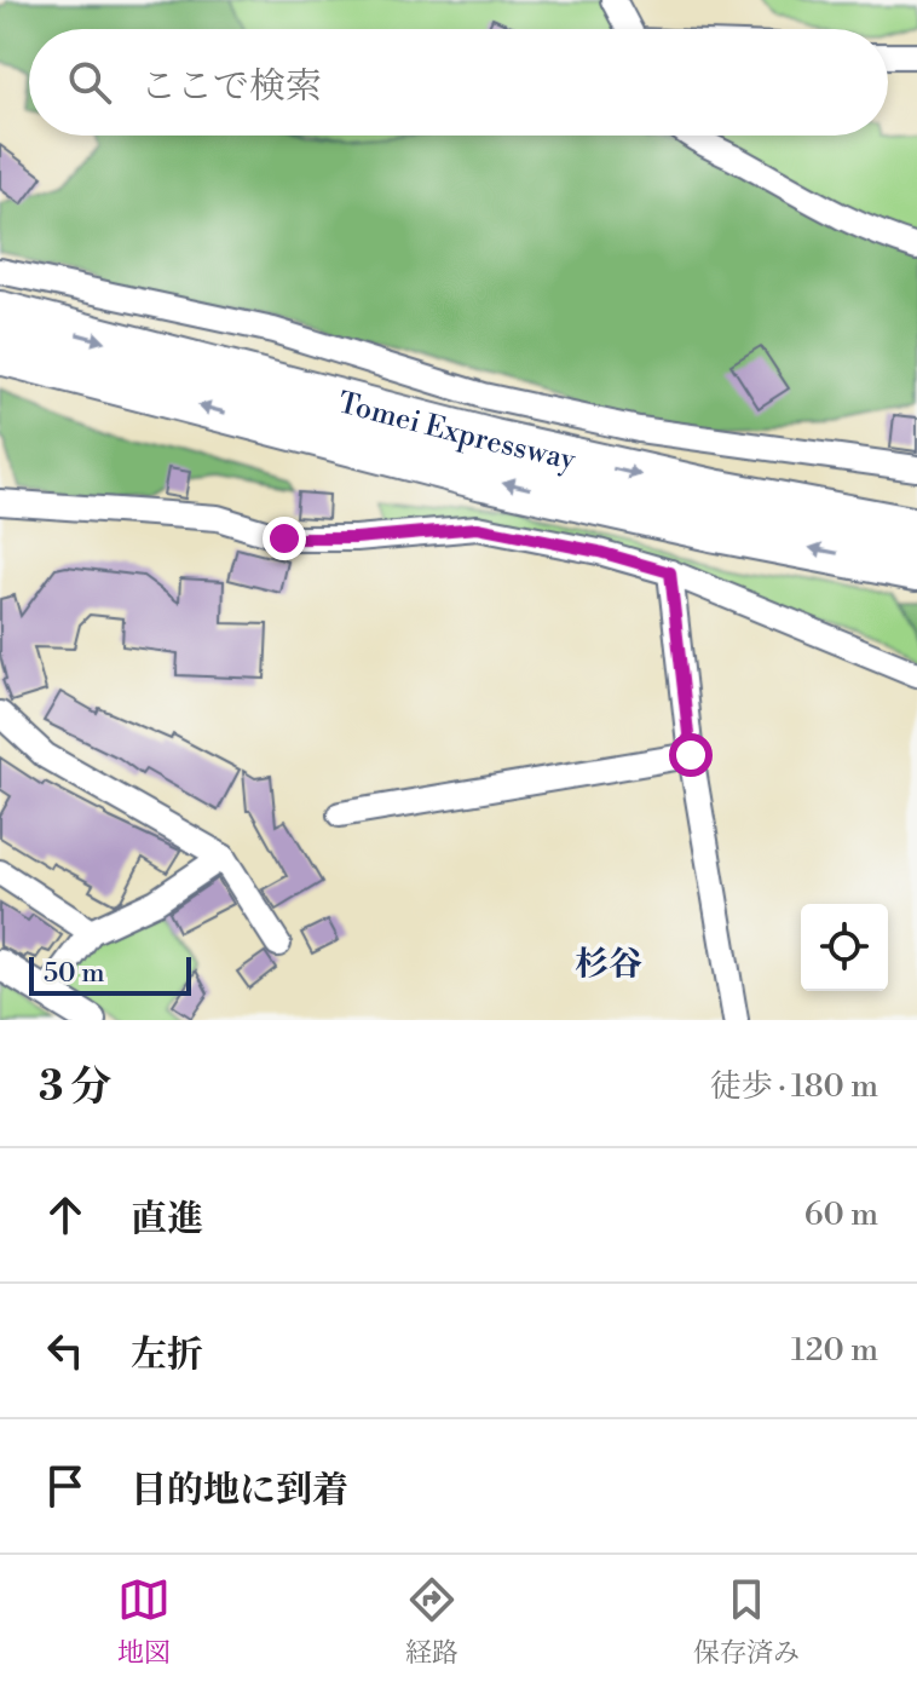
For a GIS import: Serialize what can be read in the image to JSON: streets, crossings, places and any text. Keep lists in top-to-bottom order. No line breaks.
{"streets":{"highway":["Tomei Expressway"]},"districts":["杉谷"],"scale_bar":"50 m","page":{"search":"ここで検索","scale":"50 m","heading":["3 分","徒歩 · 180 m"],"list":[["直進","60 m"],["左折","120 m"],"目的地に到着"],"nav":["地図","経路","保存済み"]}}
